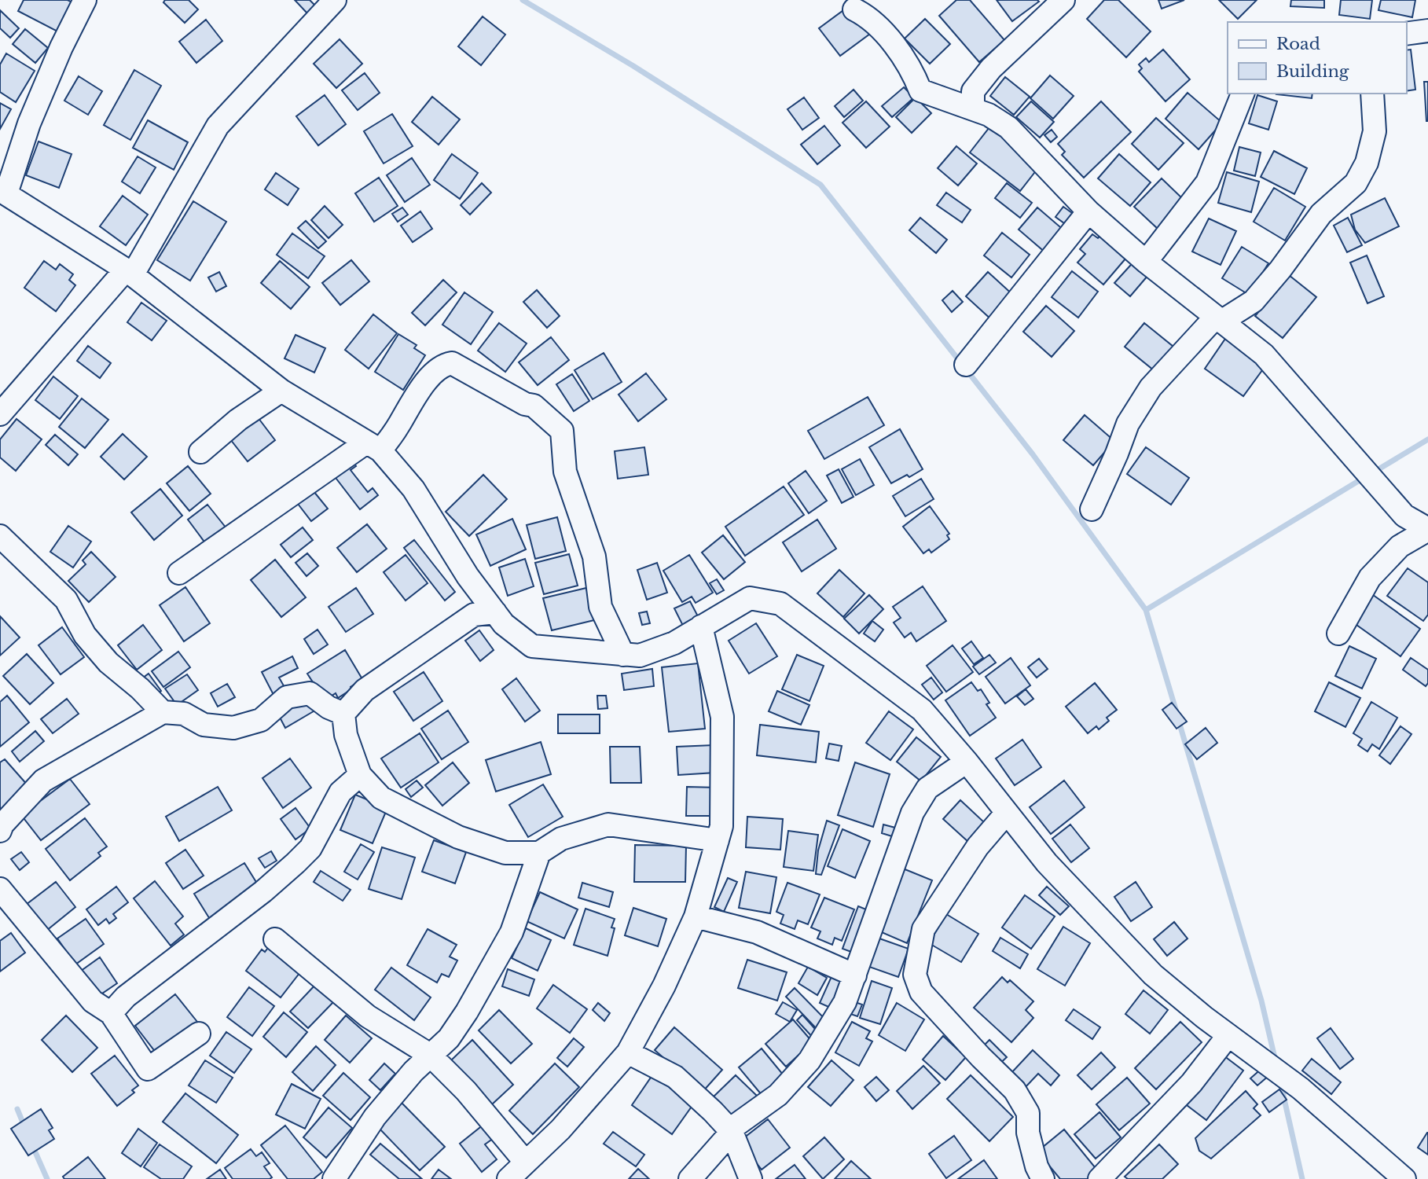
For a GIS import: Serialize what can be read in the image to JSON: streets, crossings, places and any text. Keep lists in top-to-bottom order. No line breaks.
{"legend":["Road","Building"]}
